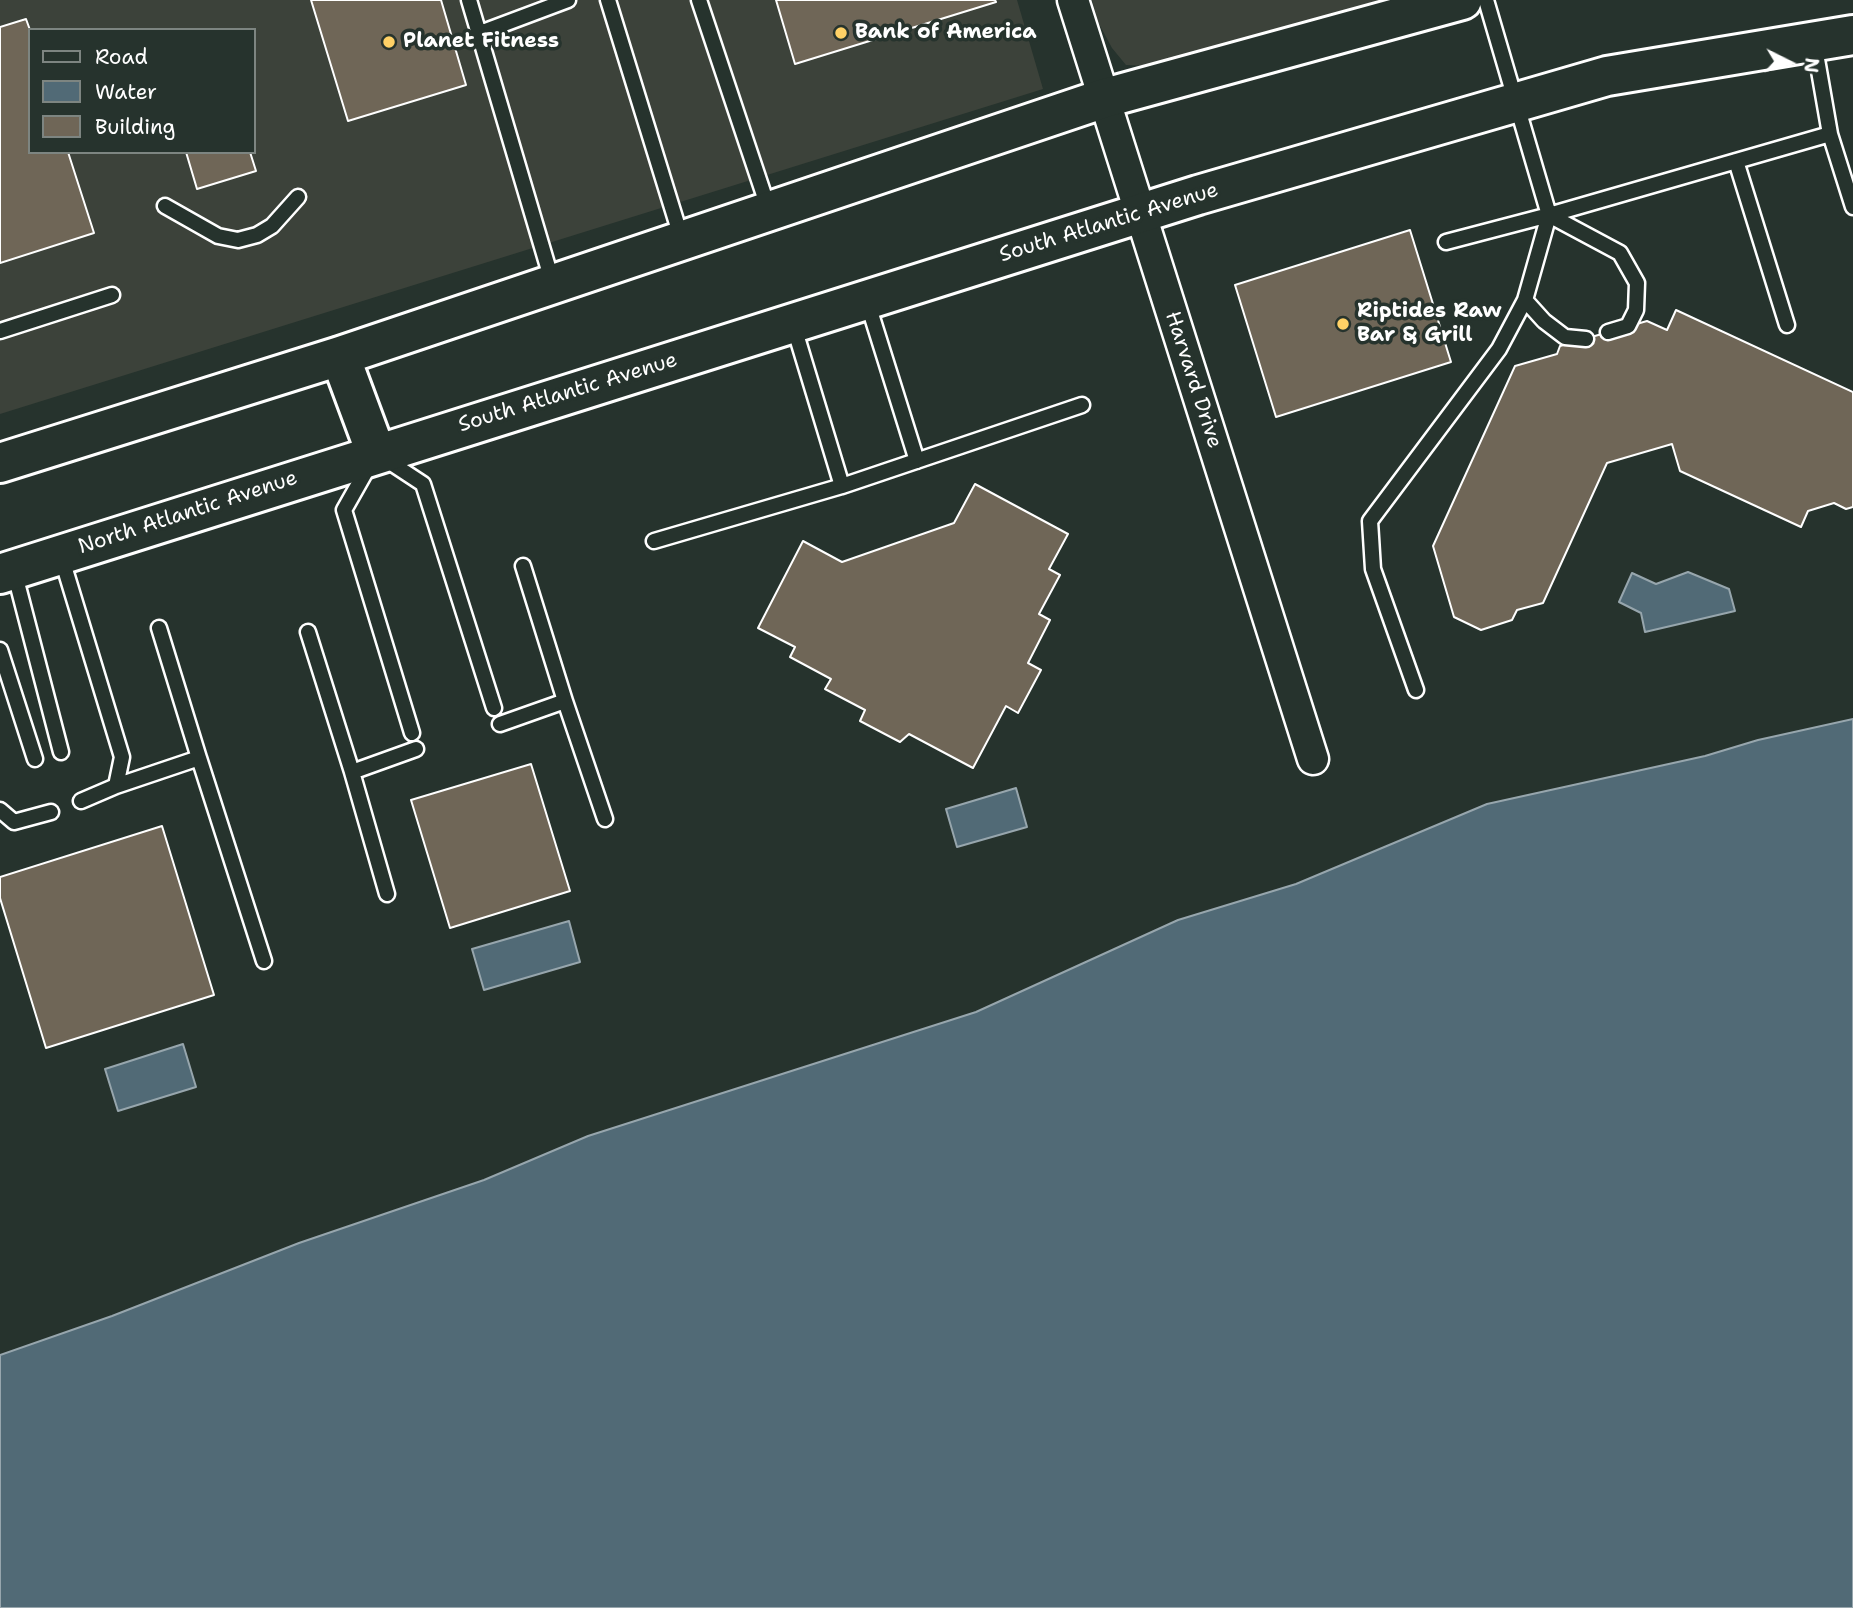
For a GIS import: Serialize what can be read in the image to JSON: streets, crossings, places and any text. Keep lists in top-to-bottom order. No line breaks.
{"streets":{"main road":["South Atlantic Avenue","North Atlantic Avenue"],"street":["Harvard Drive"]},"crossings":[["South Atlantic Avenue","Harvard Drive"],["South Atlantic Avenue","North Atlantic Avenue"]],"places":["Bank of America","Planet Fitness","Riptides Raw Bar & Grill"],"legend":["Road","Water","Building"],"north":"right"}
